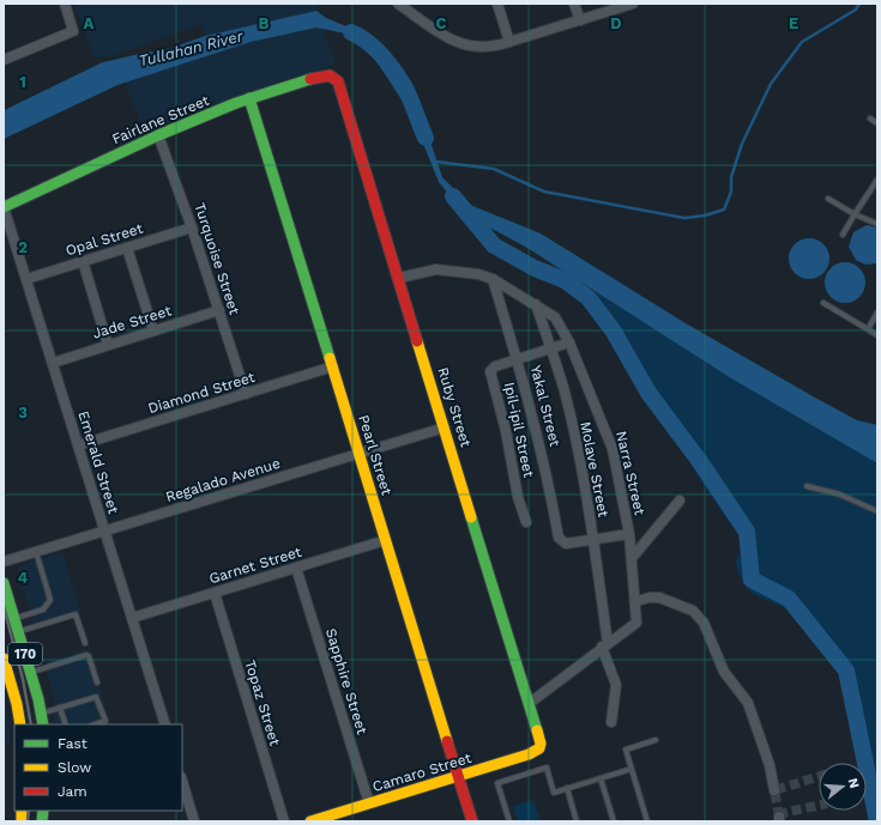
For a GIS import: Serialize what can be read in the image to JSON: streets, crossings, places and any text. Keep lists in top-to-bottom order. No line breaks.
{"streets":{"street":["Fairlane Street","Opal Street","Turquoise Street","Jade Street","Diamond Street","Yakal Street","Ruby Street","Ipil-ipil Street","Pearl Street","Emerald Street","Molave Street","Narra Street","Regalado Avenue","Garnet Street","170","Sapphire Street","Topaz Street","Camaro Street"]},"crossings":[["Fairlane Street","Turquoise Street"],["Fairlane Street","Ruby Street"],["Fairlane Street","Pearl Street"],["Fairlane Street","Emerald Street"],["Opal Street","Turquoise Street"],["Opal Street","Emerald Street"],["Turquoise Street","Jade Street"],["Turquoise Street","Diamond Street"],["Jade Street","Emerald Street"],["Diamond Street","Pearl Street"],["Diamond Street","Emerald Street"],["Yakal Street","Ipil-ipil Street"],["Yakal Street","Molave Street"],["Yakal Street","Narra Street"],["Ruby Street","Narra Street"],["Ruby Street","Regalado Avenue"],["Ruby Street","Camaro Street"],["Ipil-ipil Street","Molave Street"],["Ipil-ipil Street","Narra Street"],["Pearl Street","Regalado Avenue"],["Pearl Street","Garnet Street"],["Pearl Street","Camaro Street"],["Emerald Street","Regalado Avenue"],["Emerald Street","Garnet Street"],["Molave Street","Narra Street"],["Garnet Street","Sapphire Street"],["Garnet Street","Topaz Street"],["Sapphire Street","Camaro Street"]],"water":["Tullahan River"],"legend":["Fast","Slow","Jam"],"north":"right","grid":{"columns":["A","B","C","D","E"],"rows":["1","2","3","4"]}}
